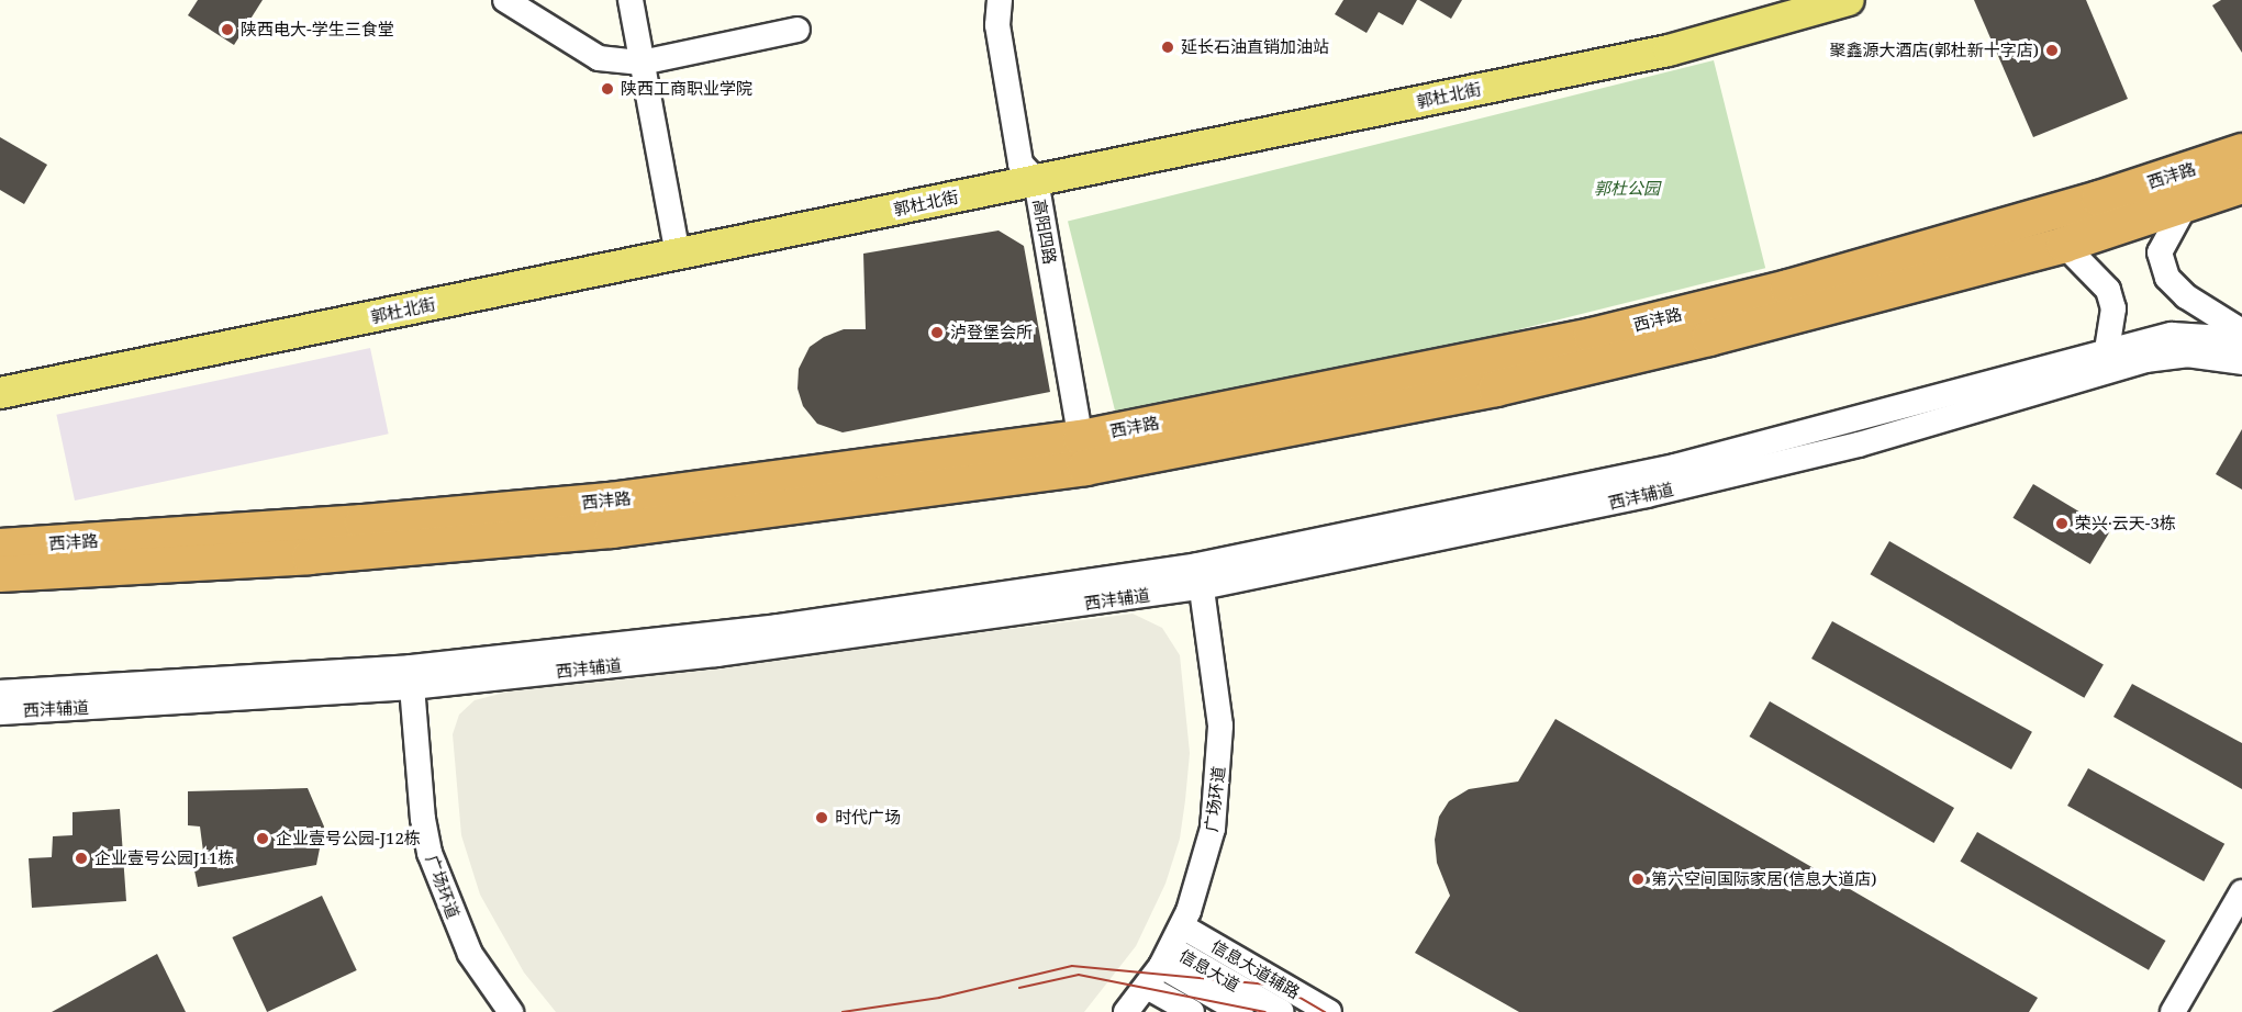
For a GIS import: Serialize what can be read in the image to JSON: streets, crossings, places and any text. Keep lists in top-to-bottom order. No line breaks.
{"streets":{"highway":["西沣路"],"main road":["郭杜北街"],"street":["高阳四路","西沣辅道","广场环道","信息大道辅路","信息大道"]},"crossings":[["郭杜北街","高阳四路"],["西沣路","高阳四路"],["西沣辅道","广场环道"],["广场环道","信息大道辅路"],["广场环道","信息大道"],["信息大道辅路","信息大道"]],"parks":["郭杜公园"],"places":["陕西电大-学生三食堂","延长石油直销加油站","聚鑫源大酒店(郭杜新十字店)","陕西工商职业学院","泸登堡会所","荣兴·云天-3栋","时代广场","企业壹号公园-J12栋","企业壹号公园J11栋","第六空间国际家居(信息大道店)"]}
